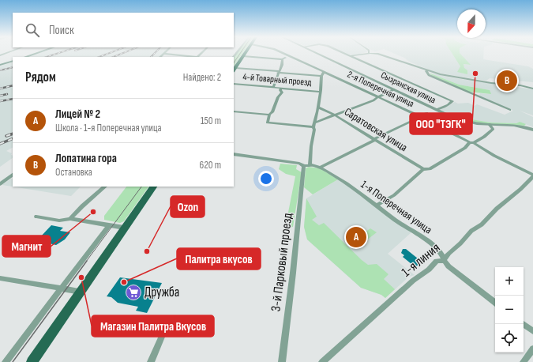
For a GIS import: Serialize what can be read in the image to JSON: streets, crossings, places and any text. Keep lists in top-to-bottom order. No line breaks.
{"streets":{"street":["4-й Товарный проезд","Сызранская улица","2-я Поперечная улица","Саратовская улица","1-я Поперечная улица","1-я линия","3-й Парковый проезд"]},"crossings":[["4-й Товарный проезд","3-й Парковый проезд"],["2-я Поперечная улица","1-я линия"],["2-я Поперечная улица","3-й Парковый проезд"],["Саратовская улица","3-й Парковый проезд"],["1-я Поперечная улица","1-я линия"],["1-я Поперечная улица","3-й Парковый проезд"]],"places":{"other":["ООО \"ТЭГК\"","Магнит","Ozon","Магазин Палитра Вкусов","Палитра вкусов"],"supermarket":["Дружба"]},"north":"bottom","page":{"search":"Поиск","heading":["Рядом","Найдено: 2"],"pins":["B","A"],"list":[{"mark":"A","name":"Лицей № 2","note":"Школа · 1-я Поперечная улица","value":"150 m"},{"mark":"B","name":"Лопатина гора","note":"Остановка","value":"620 m"}],"map_buttons":["+","−"]}}
